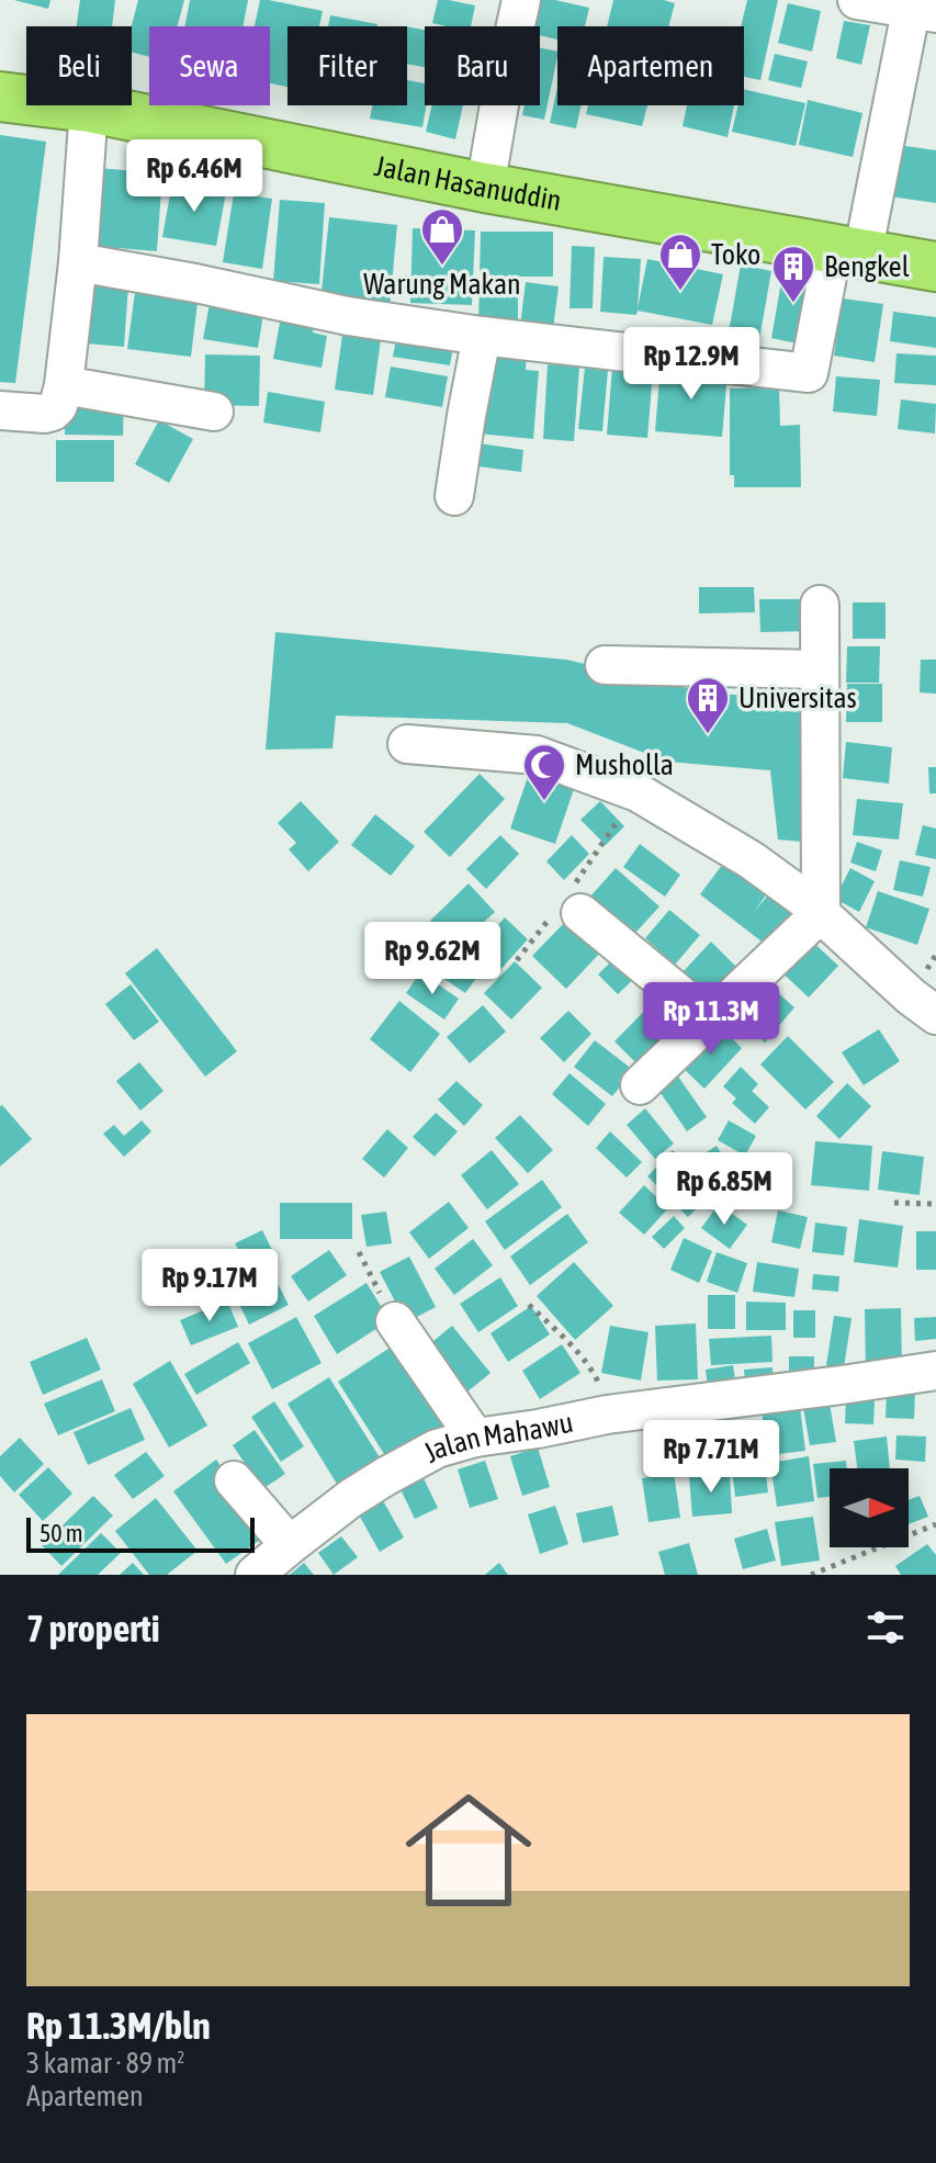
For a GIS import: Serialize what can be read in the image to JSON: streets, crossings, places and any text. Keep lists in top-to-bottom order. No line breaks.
{"streets":{"highway":["Jalan Hasanuddin"],"street":["Jalan Mahawu"]},"places":{"shop":["Warung Makan","Toko"],"building":["Bengkel","Universitas"],"mosque":["Musholla"]},"scale_bar":"50 m","north":"right","page":{"chip":["Beli","Sewa","Filter","Baru","Apartemen"],"price":["Rp 6.46M","Rp 12.9M","Rp 9.62M","Rp 11.3M","Rp 6.85M","Rp 9.17M","Rp 7.71M"],"scale":"50 m","heading":"7 properti","list":[{"name":"Rp 11.3M/bln","note":"3 kamar · 89 m² · Apartemen"}]}}
